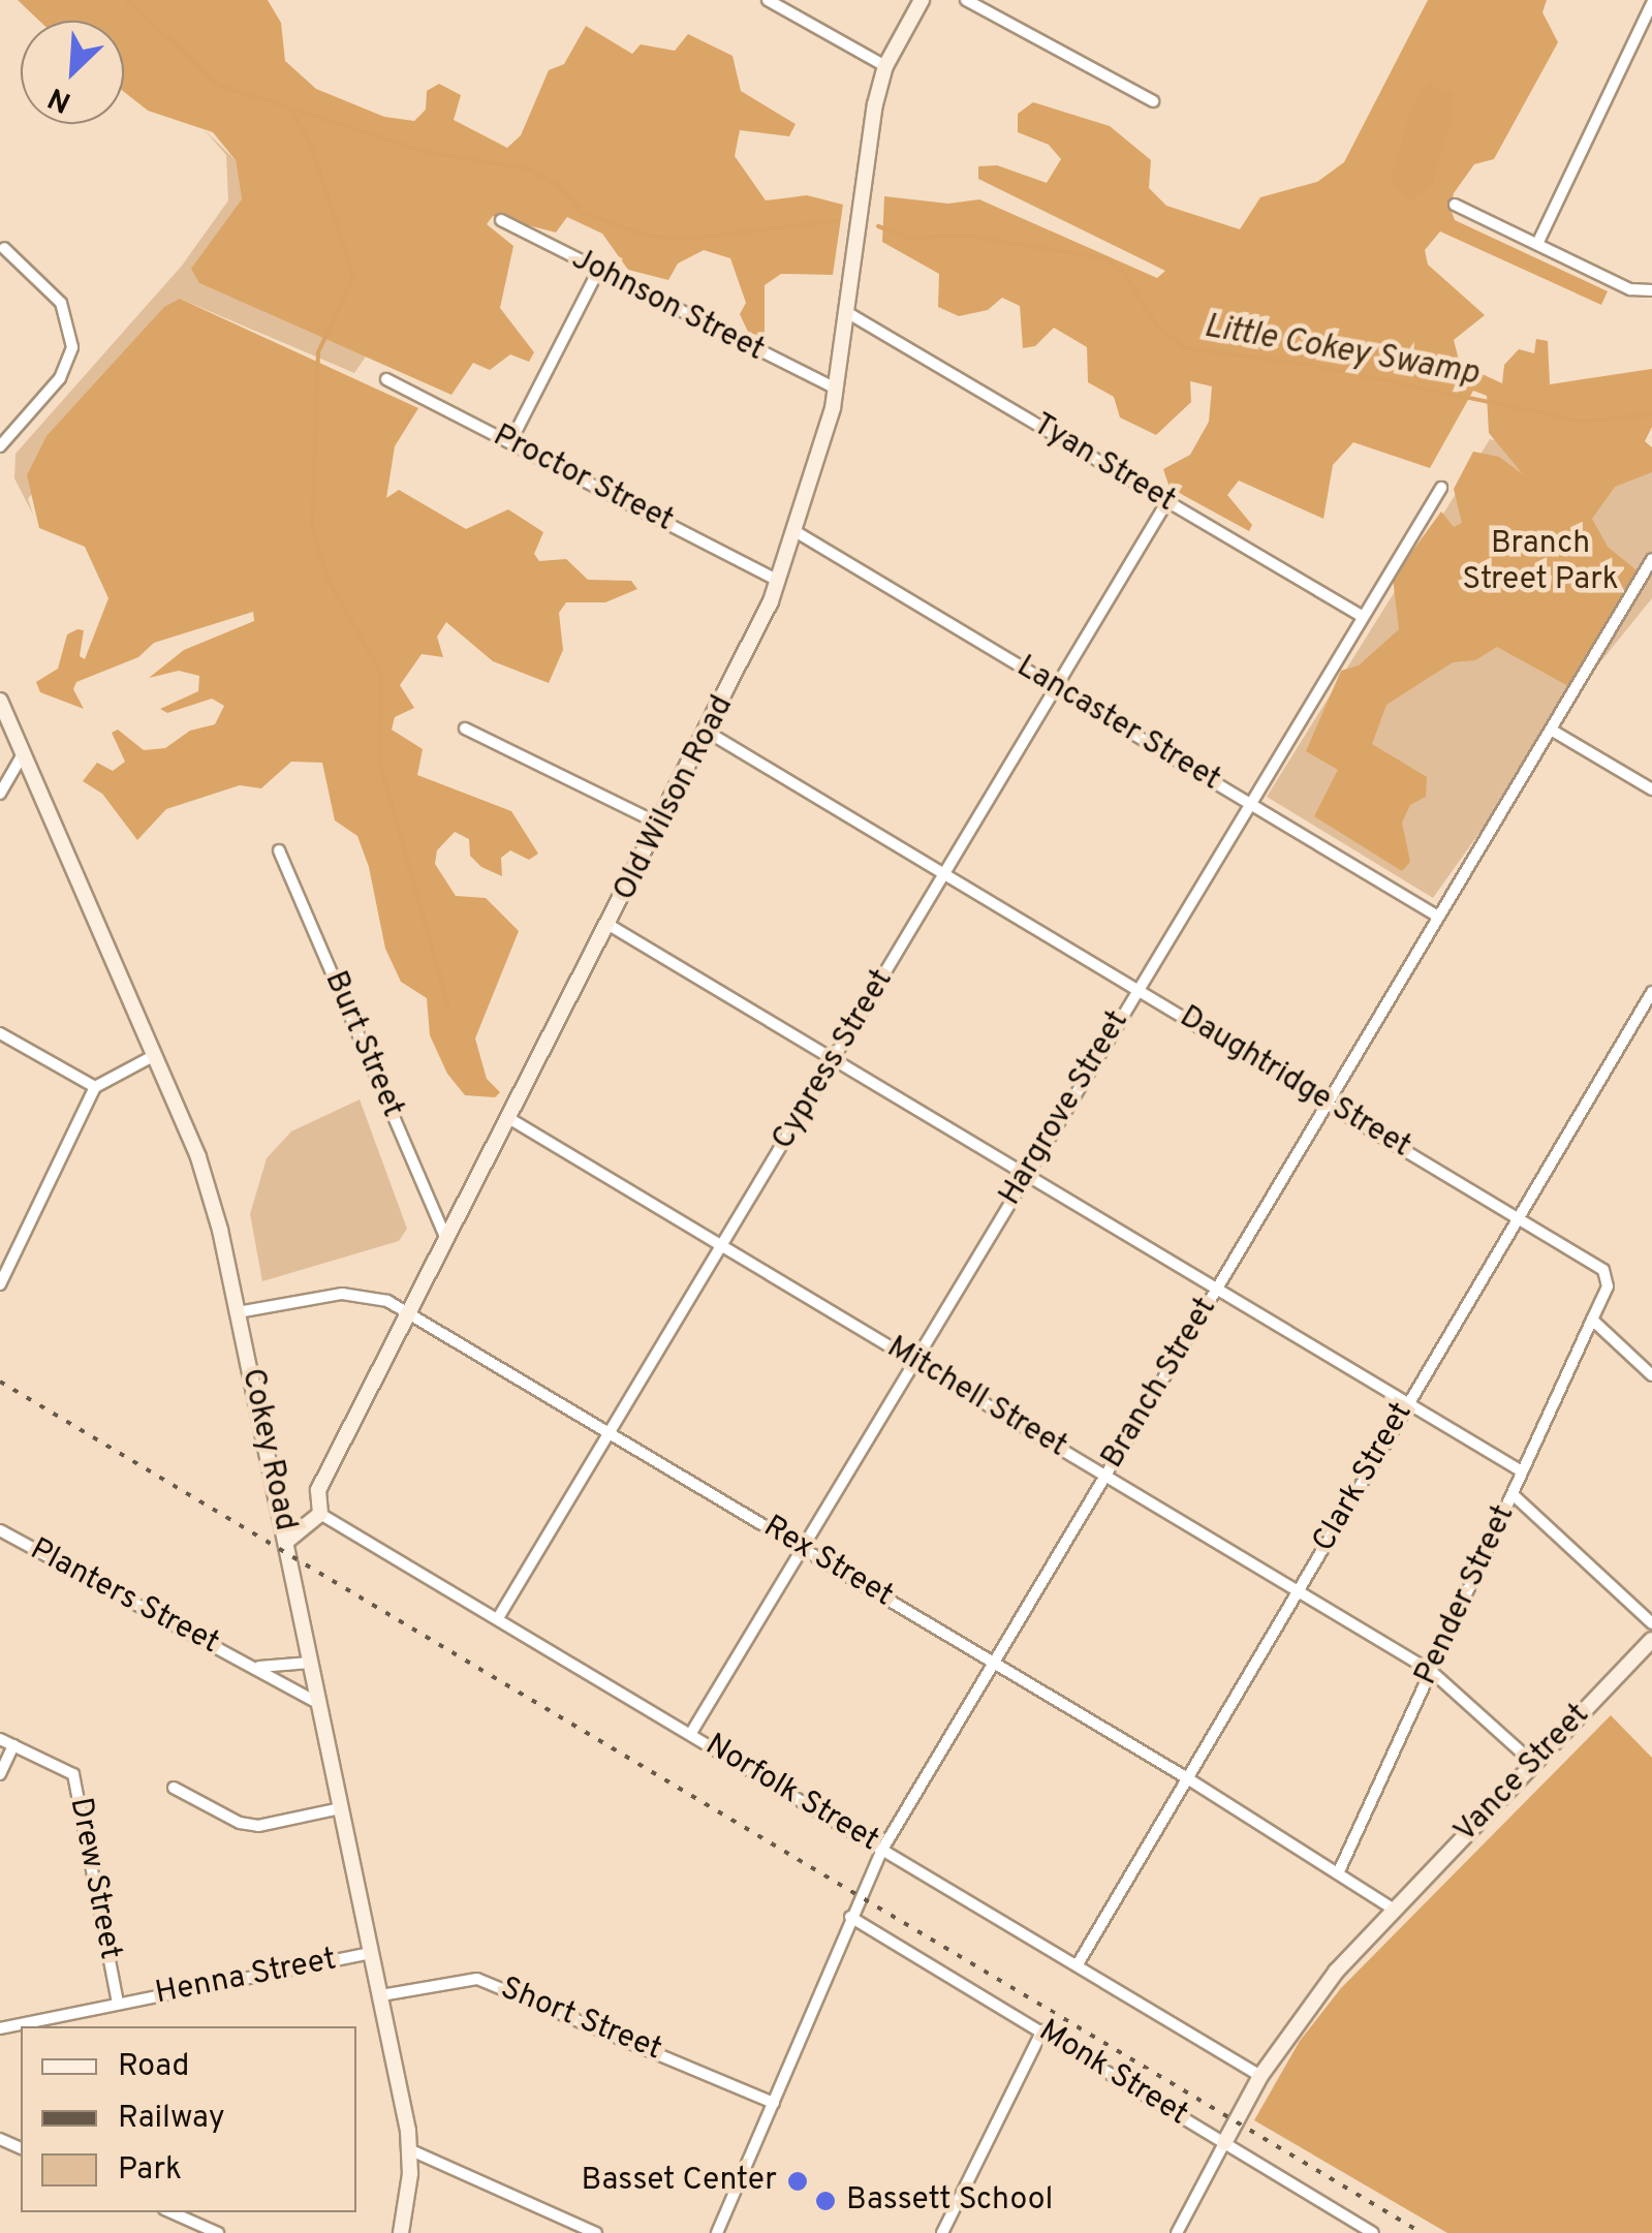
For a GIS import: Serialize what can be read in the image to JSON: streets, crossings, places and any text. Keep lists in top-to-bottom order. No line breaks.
{"streets":{"street":["Johnson Street","Tyan Street","Proctor Street","Lancaster Street","Old Wilson Road","Burt Street","Cypress Street","Daughtridge Street","Hargrove Street","Branch Street","Mitchell Street","Cokey Road","Clark Street","Rex Street","Pender Street","Planters Street","Vance Street","Norfolk Street","Drew Street","Henna Street","Short Street","Monk Street"]},"crossings":[["Johnson Street","Old Wilson Road"],["Tyan Street","Old Wilson Road"],["Tyan Street","Cypress Street"],["Tyan Street","Hargrove Street"],["Proctor Street","Old Wilson Road"],["Lancaster Street","Old Wilson Road"],["Lancaster Street","Cypress Street"],["Lancaster Street","Hargrove Street"],["Lancaster Street","Branch Street"],["Old Wilson Road","Burt Street"],["Old Wilson Road","Daughtridge Street"],["Old Wilson Road","Mitchell Street"],["Old Wilson Road","Rex Street"],["Old Wilson Road","Norfolk Street"],["Cypress Street","Daughtridge Street"],["Cypress Street","Mitchell Street"],["Cypress Street","Rex Street"],["Cypress Street","Norfolk Street"],["Daughtridge Street","Hargrove Street"],["Daughtridge Street","Branch Street"],["Daughtridge Street","Clark Street"],["Daughtridge Street","Pender Street"],["Hargrove Street","Mitchell Street"],["Hargrove Street","Rex Street"],["Hargrove Street","Norfolk Street"],["Branch Street","Mitchell Street"],["Branch Street","Rex Street"],["Branch Street","Norfolk Street"],["Branch Street","Short Street"],["Branch Street","Monk Street"],["Mitchell Street","Clark Street"],["Mitchell Street","Pender Street"],["Mitchell Street","Vance Street"],["Cokey Road","Rex Street"],["Cokey Road","Planters Street"],["Cokey Road","Henna Street"],["Cokey Road","Short Street"],["Clark Street","Rex Street"],["Clark Street","Norfolk Street"],["Rex Street","Pender Street"],["Rex Street","Vance Street"],["Drew Street","Henna Street"]],"water":["Little Cokey Swamp"],"parks":["Branch Street Park"],"places":["Basset Center","Bassett School"],"legend":["Road","Railway","Park"],"north":"bottom left"}
